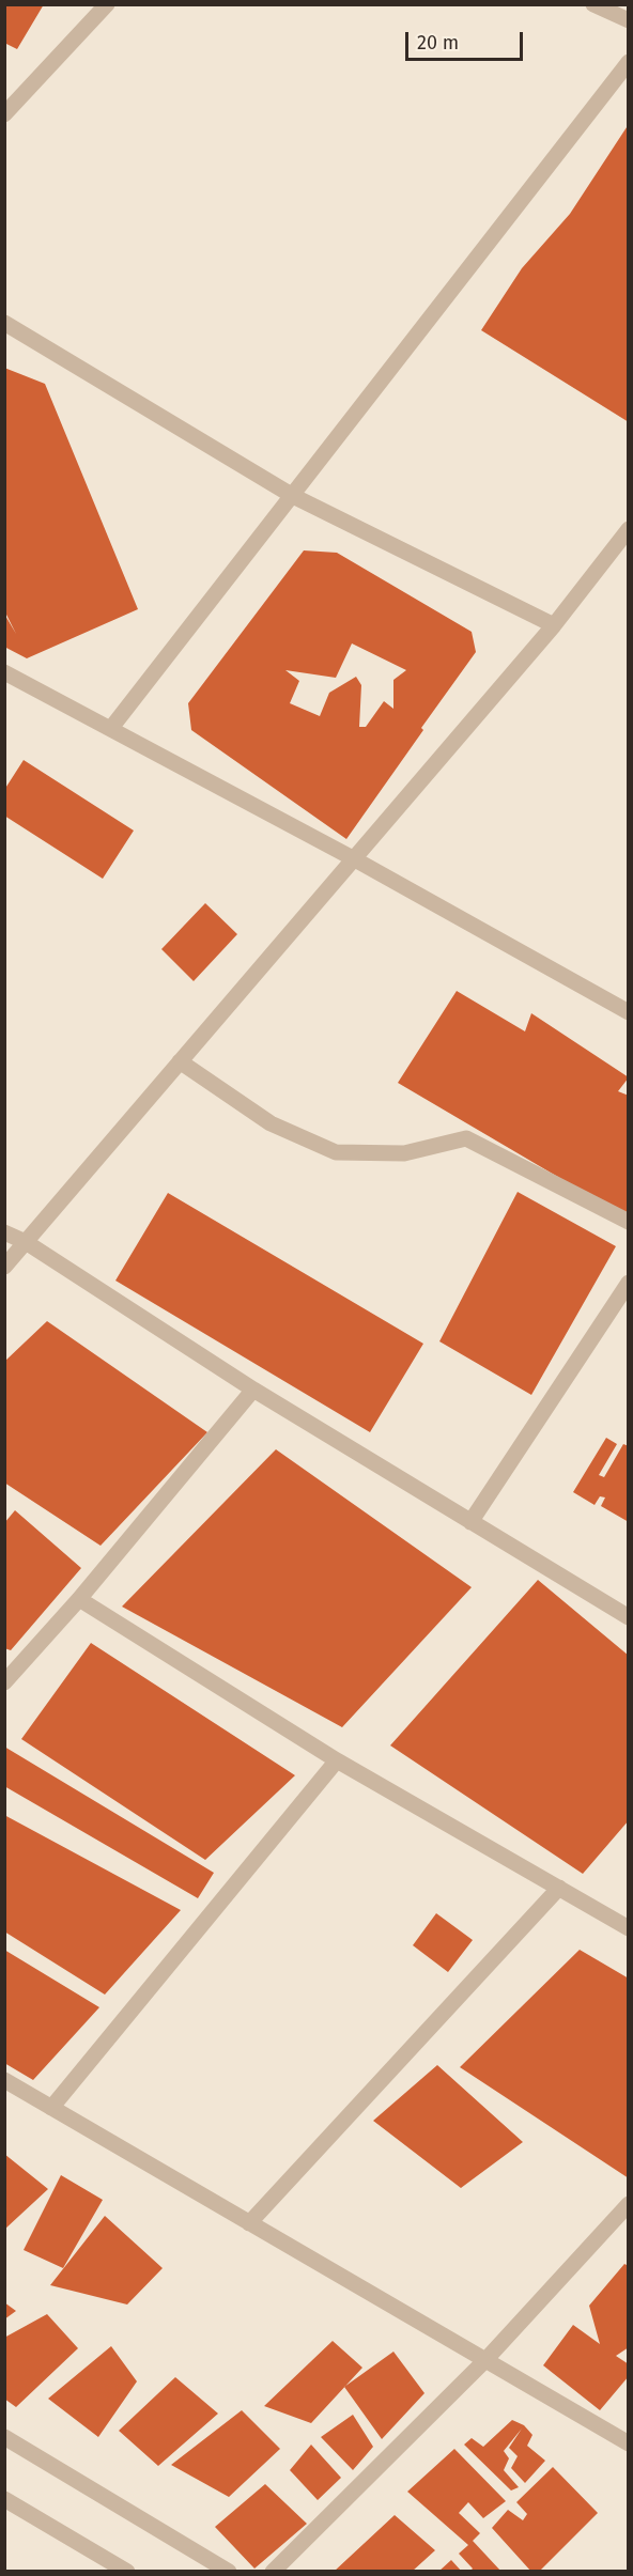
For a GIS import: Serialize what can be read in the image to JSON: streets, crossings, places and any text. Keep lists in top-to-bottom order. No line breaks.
{"scale_bar":"20 m"}
